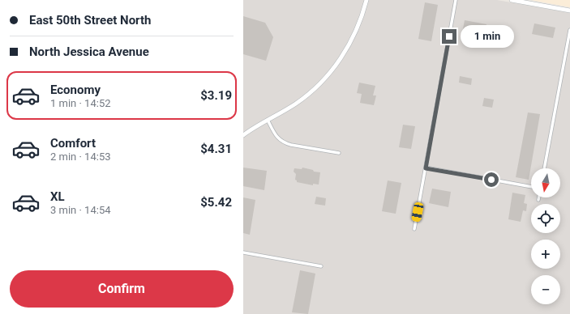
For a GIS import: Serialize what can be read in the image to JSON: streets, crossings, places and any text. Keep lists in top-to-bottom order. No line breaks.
{"north":"bottom","page":{"banner":["East 50th Street North","North Jessica Avenue"],"bubble":"1 min","list":[{"name":"Economy","note":"1 min · 14:52","value":"$3.19"},{"name":"Comfort","note":"2 min · 14:53","value":"$4.31"},{"name":"XL","note":"3 min · 14:54","value":"$5.42"}],"map_buttons":["+","−"],"buttons":"Confirm"}}
